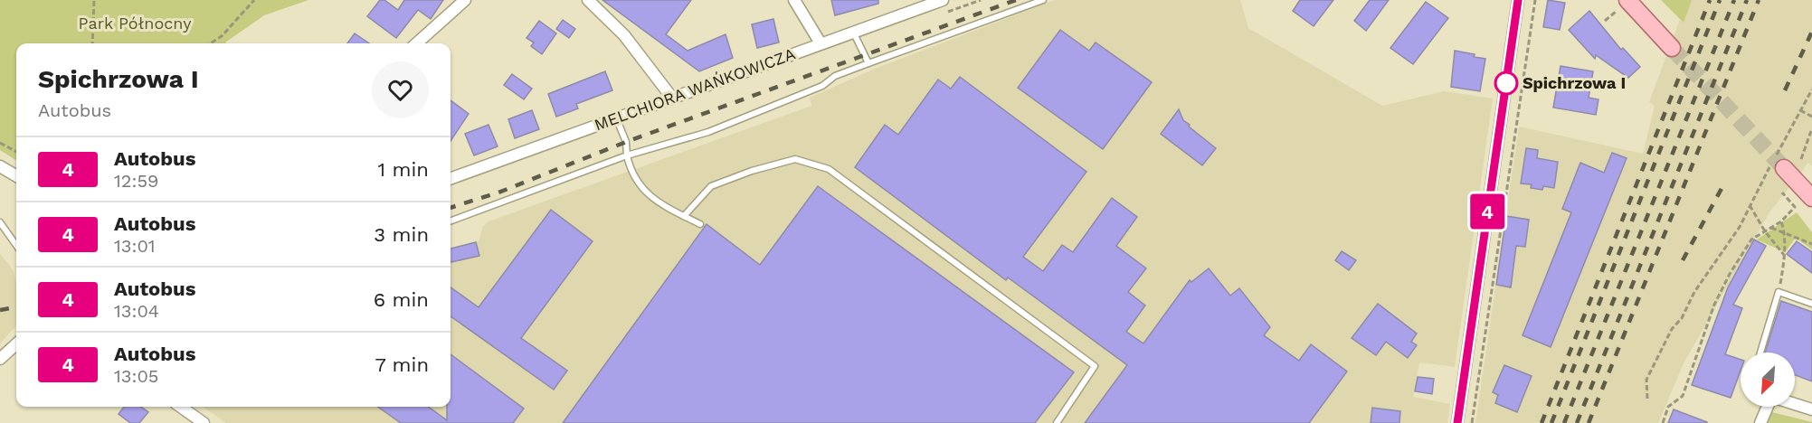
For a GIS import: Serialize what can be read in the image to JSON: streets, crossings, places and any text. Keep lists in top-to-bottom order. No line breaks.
{"streets":{"street":["MELCHIORA WAŃKOWICZA"]},"parks":["Park Północny"],"places":["Spichrzowa I"],"lines":["bus line 4"],"north":"bottom left","page":{"on_map":"4","heading":["Spichrzowa I","Autobus"],"list":[{"mark":"4","name":"Autobus","note":"12:59","value":"1 min"},{"mark":"4","name":"Autobus","note":"13:01","value":"3 min"},{"mark":"4","name":"Autobus","note":"13:04","value":"6 min"},{"mark":"4","name":"Autobus","note":"13:05","value":"7 min"}]}}
